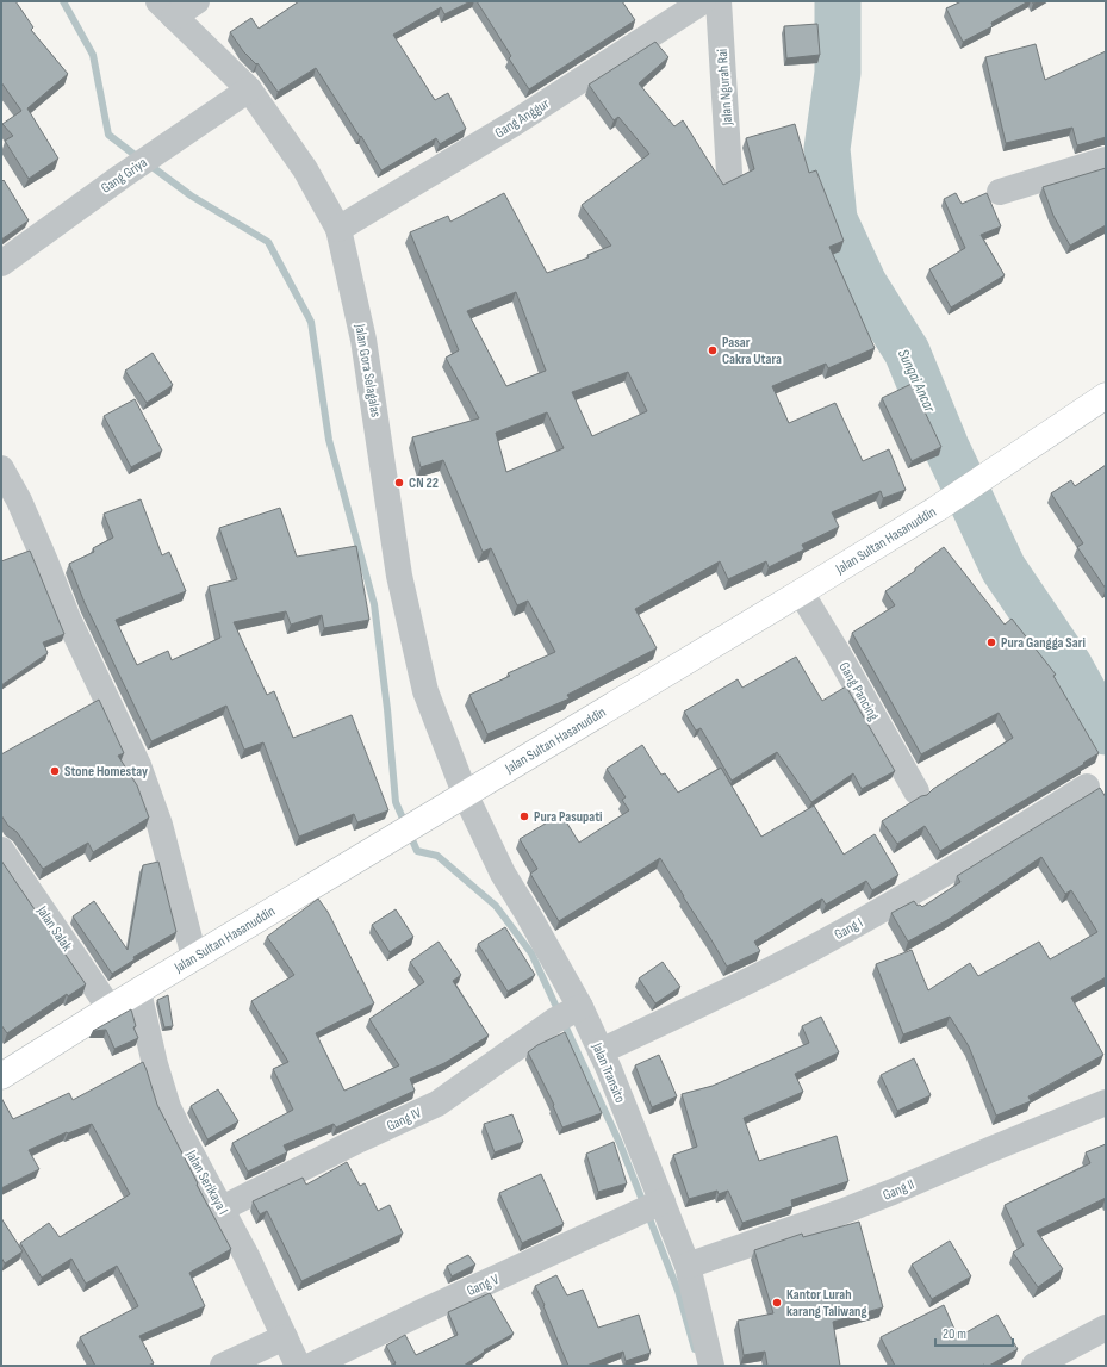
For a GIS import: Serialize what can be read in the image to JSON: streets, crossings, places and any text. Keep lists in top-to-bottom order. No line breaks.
{"streets":{"main road":["Jalan Sultan Hasanuddin"],"street":["Jalan Ngurah Rai","Gang Anggur","Gang Griya","Jalan Gora Selagalas","Gang Pancing","Jalan Salak","Gang I","Jalan Transito","Gang IV","Jalan Serikaya I","Gang II","Gang V"]},"crossings":[["Gang Anggur","Jalan Gora Selagalas"],["Gang Griya","Jalan Gora Selagalas"],["Jalan Gora Selagalas","Jalan Sultan Hasanuddin"],["Jalan Gora Selagalas","Jalan Transito"],["Jalan Sultan Hasanuddin","Gang Pancing"],["Jalan Sultan Hasanuddin","Jalan Salak"],["Jalan Sultan Hasanuddin","Jalan Transito"],["Jalan Sultan Hasanuddin","Jalan Serikaya I"],["Gang I","Jalan Transito"],["Jalan Transito","Gang IV"],["Jalan Transito","Gang II"],["Jalan Transito","Gang V"],["Gang IV","Jalan Serikaya I"]],"water":["Sungai Ancar"],"places":["Pasar Cakra Utara","CN 22","Pura Gangga Sari","Stone Homestay","Pura Pasupati","Kantor Lurah karang Taliwang"],"scale_bar":"20 m"}
